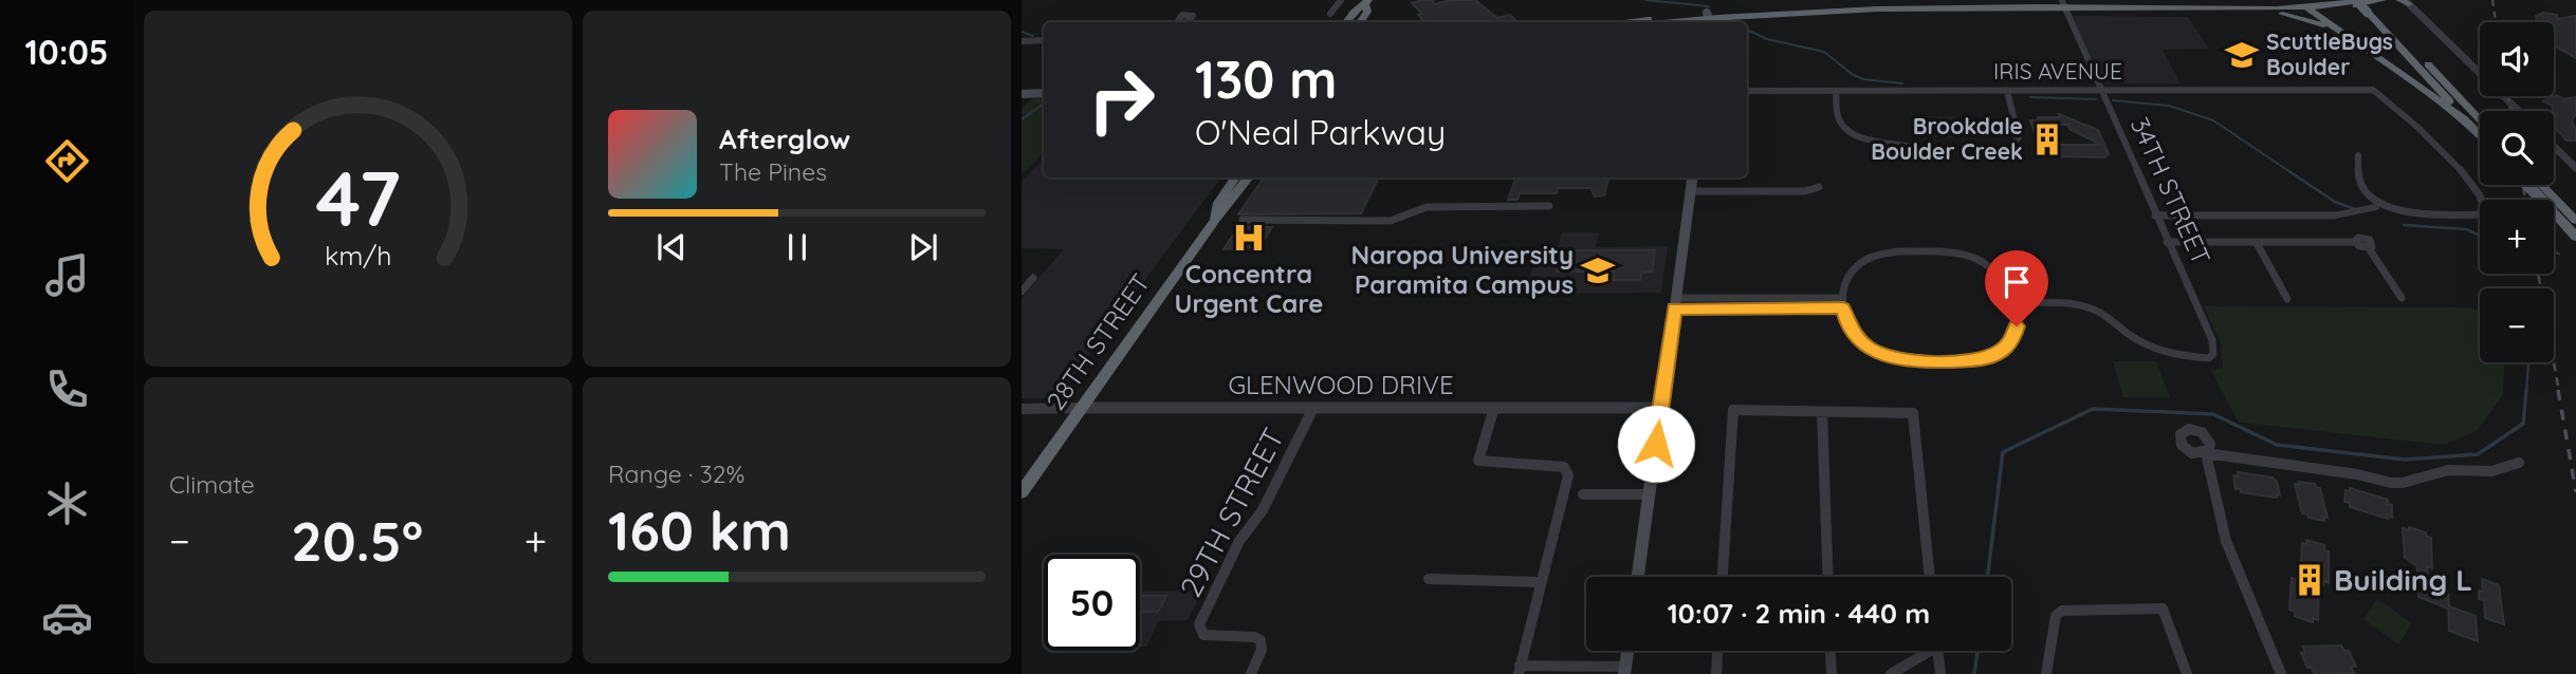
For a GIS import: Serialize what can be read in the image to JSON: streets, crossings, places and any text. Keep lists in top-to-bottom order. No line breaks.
{"streets":{"highway":["28TH STREET"],"street":["IRIS AVENUE","34TH STREET","GLENWOOD DRIVE","29TH STREET"]},"crossings":[["IRIS AVENUE","34TH STREET"],["28TH STREET","GLENWOOD DRIVE"],["GLENWOOD DRIVE","29TH STREET"]],"places":{"school or university":["ScuttleBugs Boulder","Naropa University Paramita Campus"],"building":["Brookdale Boulder Creek","Building L"],"hospital":["Concentra Urgent Care"]},"page":{"tabs":"10:05","map_buttons":["+","−"],"turn":["130 m","O'Neal Parkway"],"song":["Afterglow","The Pines"],"tile":["Climate",["Range · 32%","160 km"]],"heat":["−","20.5°","+"],"limit":"50","trip":"10:07 · 2 min · 440 m","gauge":["47","km/h"]}}
